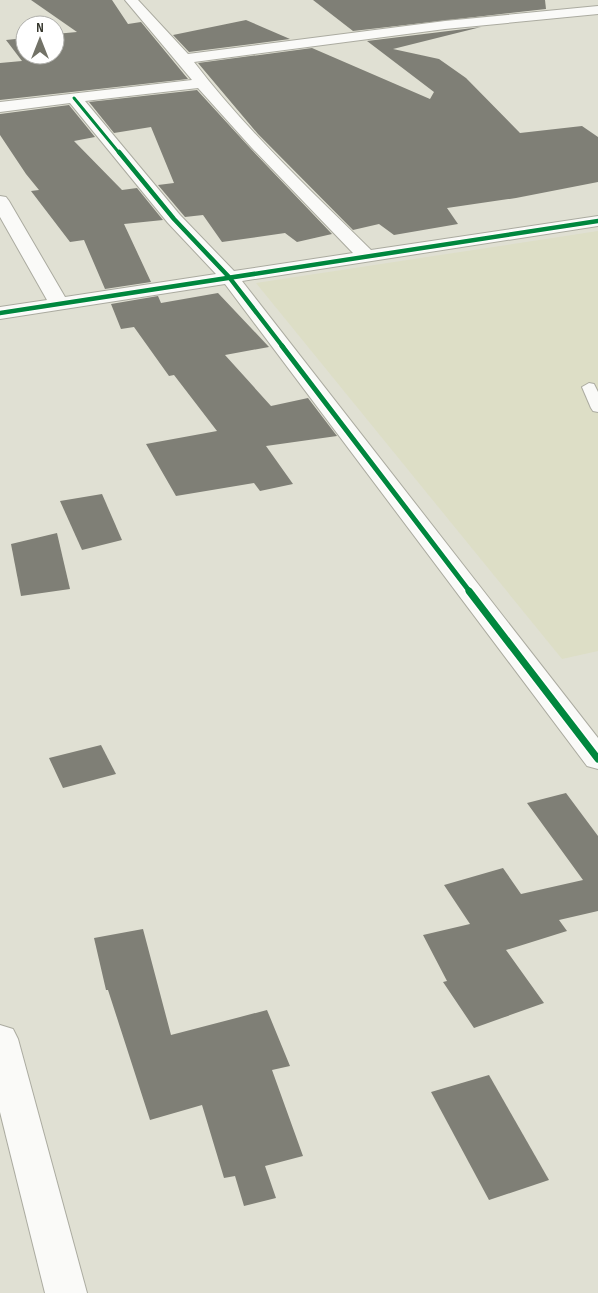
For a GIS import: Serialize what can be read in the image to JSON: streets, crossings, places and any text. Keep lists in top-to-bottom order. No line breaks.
{"north":"top"}
